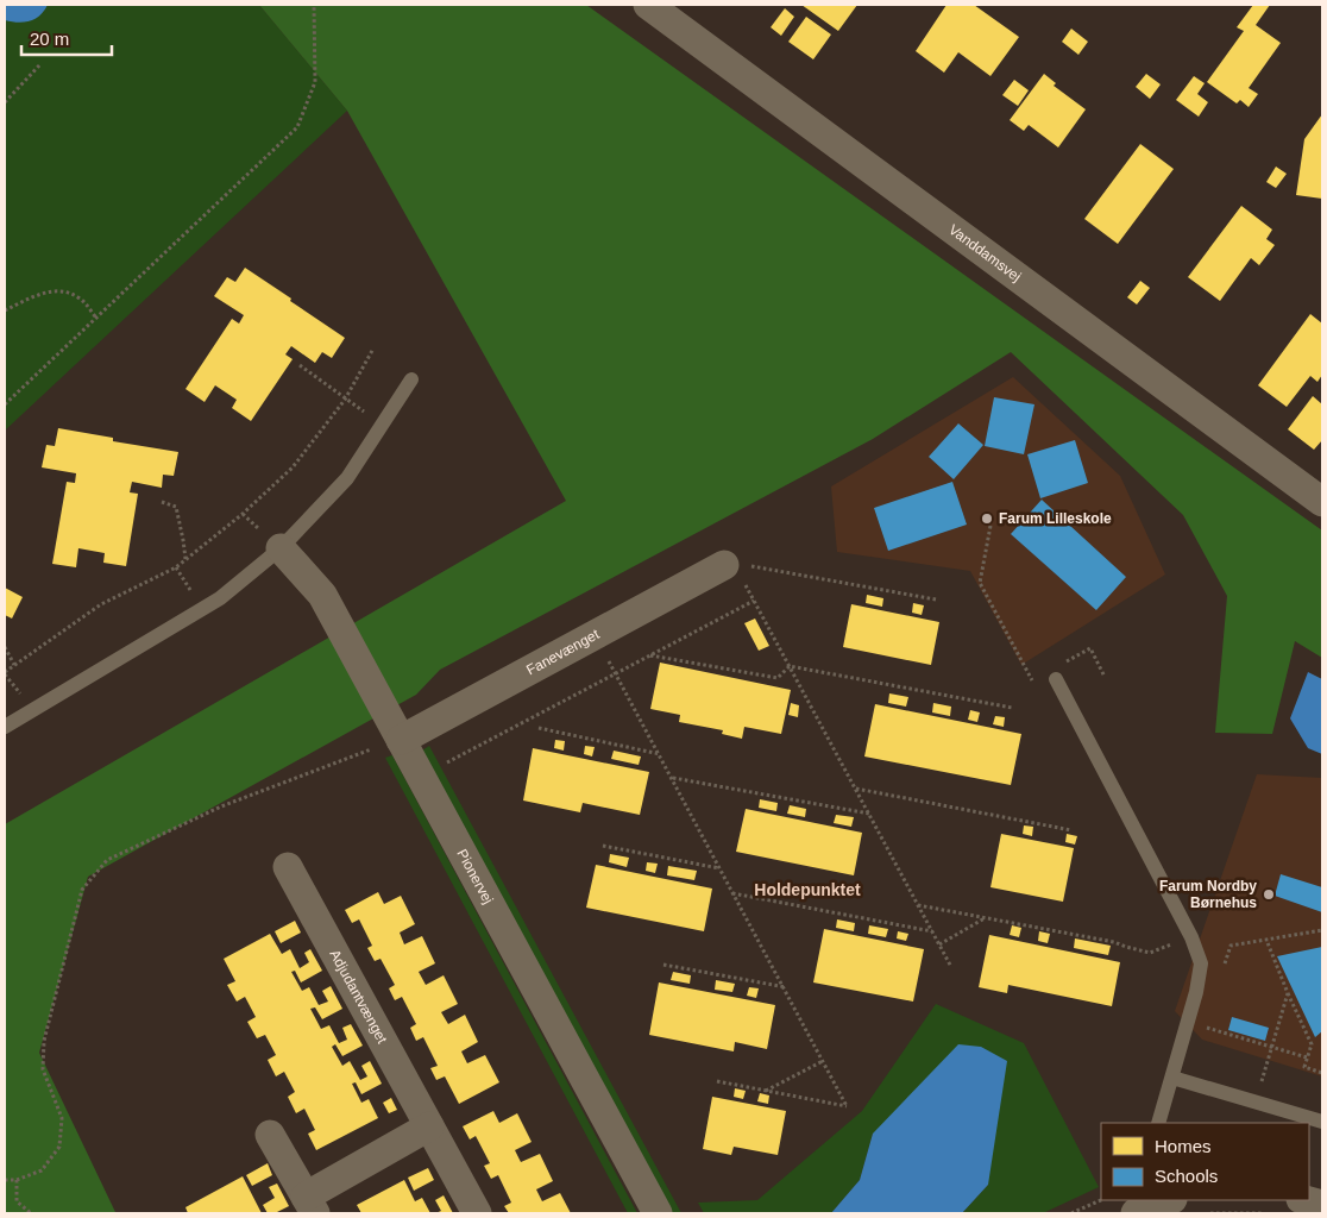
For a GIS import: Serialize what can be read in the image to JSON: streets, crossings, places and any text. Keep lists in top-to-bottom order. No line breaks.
{"streets":{"street":["Vanddamsvej","Fanevænget","Pionervej","Adjudantvænget"]},"crossings":[["Fanevænget","Pionervej"]],"districts":["Holdepunktet"],"places":["Farum Lilleskole","Farum Nordby Børnehus"],"legend":["Homes","Schools"],"scale_bar":"20 m"}
